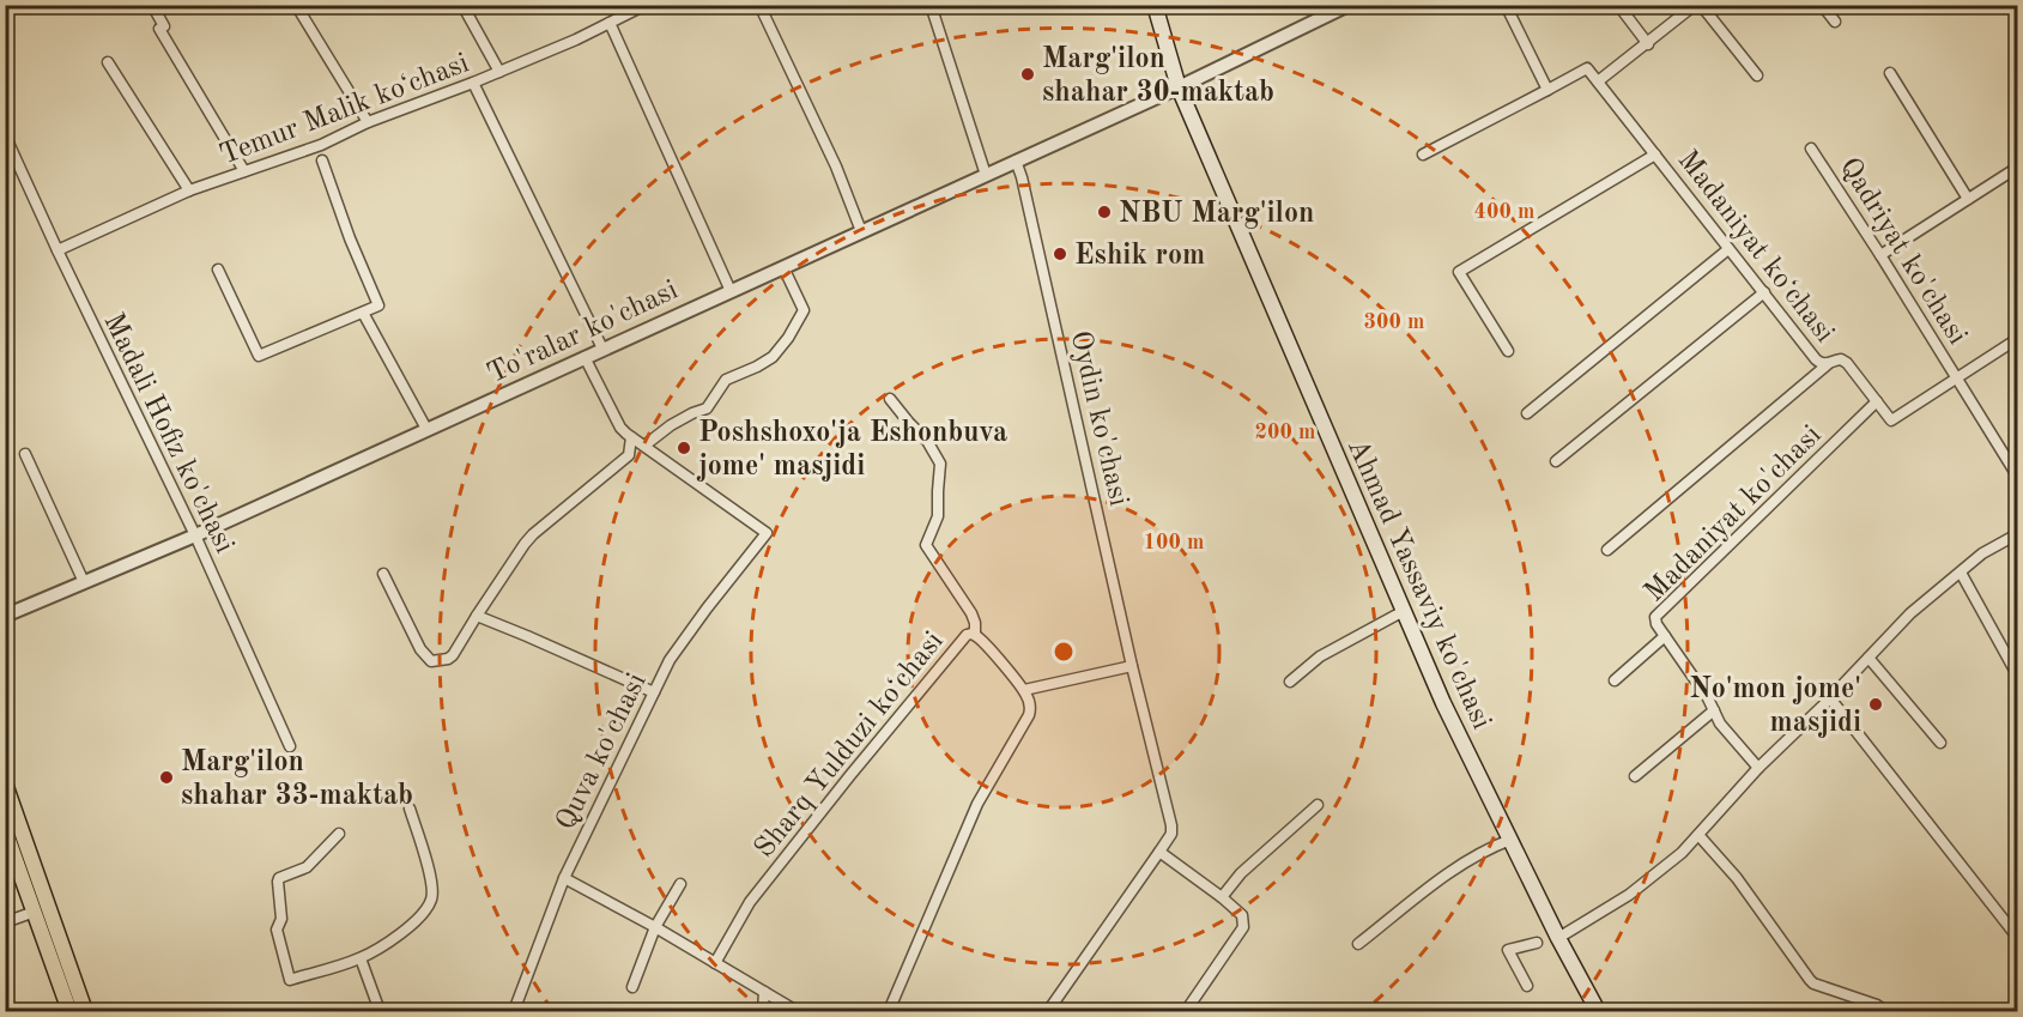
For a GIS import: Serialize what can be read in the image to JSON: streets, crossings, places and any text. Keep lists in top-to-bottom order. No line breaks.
{"streets":{"main road":["Ahmad Yassaviy ko'chasi"],"street":["Temur Malik koʻchasi","Madaniyat koʻchasi","Qadriyat ko'chasi","To'ralar ko'chasi","Oydin ko'chasi","Madali Hofiz ko'chasi","Madaniyat ko'chasi","Sharq Yulduzi koʻchasi","Quva ko'chasi"]},"crossings":[["Temur Malik koʻchasi","Madali Hofiz ko'chasi"],["Madaniyat koʻchasi","Qadriyat ko'chasi"],["Madaniyat koʻchasi","Madaniyat ko'chasi"],["To'ralar ko'chasi","Oydin ko'chasi"],["To'ralar ko'chasi","Madali Hofiz ko'chasi"],["To'ralar ko'chasi","Ahmad Yassaviy ko'chasi"]],"places":["Marg'ilon shahar 30-maktab","NBU Marg'ilon","Eshik rom","Poshshoxo'ja Eshonbuva jome' masjidi","No'mon jome' masjidi","Marg'ilon shahar 33-maktab"],"rings":["400 m","300 m","200 m","100 m"]}
